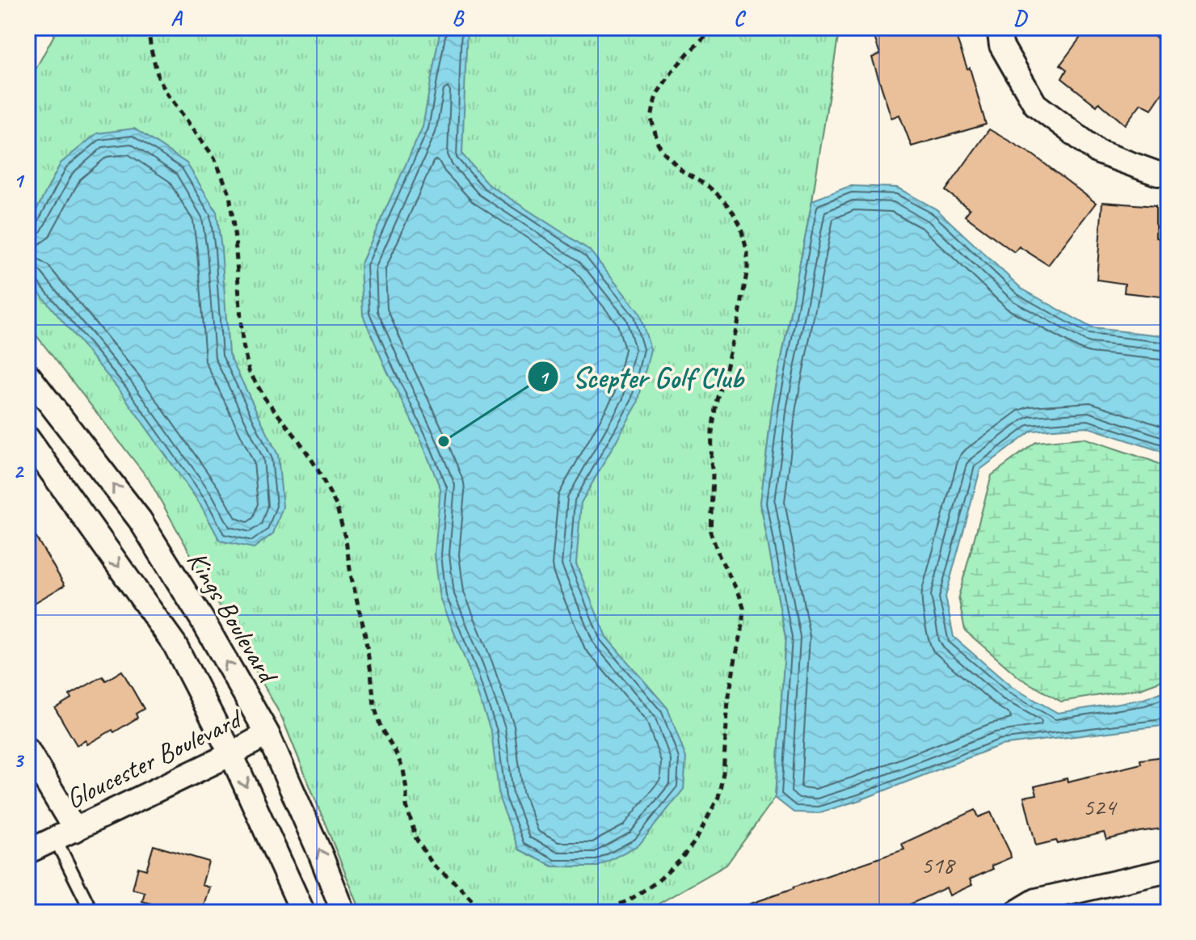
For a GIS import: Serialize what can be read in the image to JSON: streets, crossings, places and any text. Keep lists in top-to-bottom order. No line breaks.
{"streets":{"street":["Kings Boulevard","Gloucester Boulevard"]},"crossings":[["Kings Boulevard","Gloucester Boulevard"]],"places":["Scepter Golf Club"],"house_numbers":["524","518"],"grid":{"columns":["A","B","C","D"],"rows":["1","2","3"]}}
